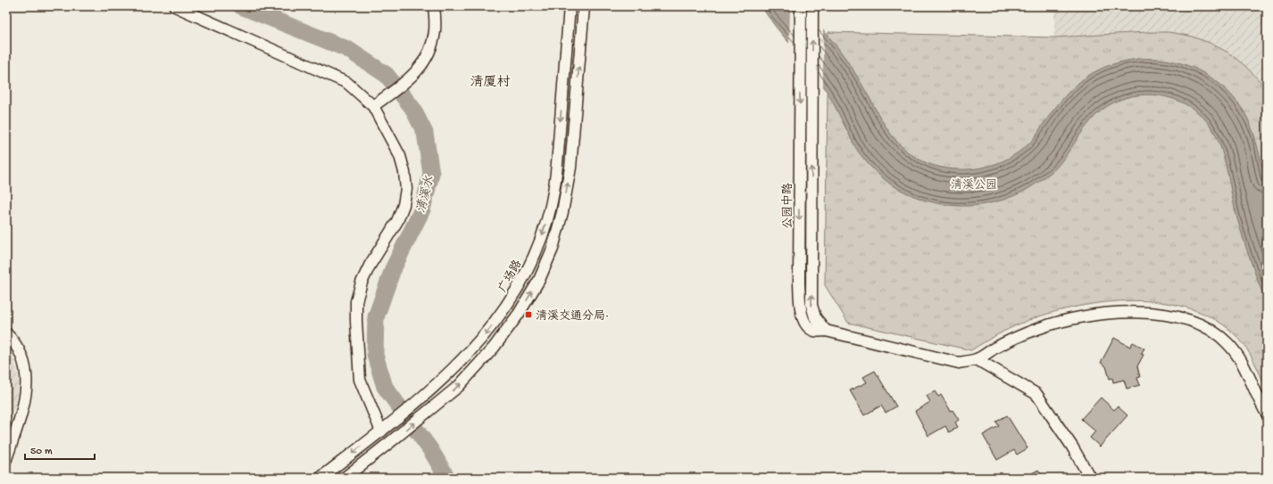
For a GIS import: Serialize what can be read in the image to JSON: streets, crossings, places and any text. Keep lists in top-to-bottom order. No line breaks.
{"streets":{"street":["公园中路","广场路"]},"districts":["清厦村"],"water":["清溪水"],"parks":["清溪公园"],"places":{"transit":["清溪交通分局·"]},"scale_bar":"50 m"}
